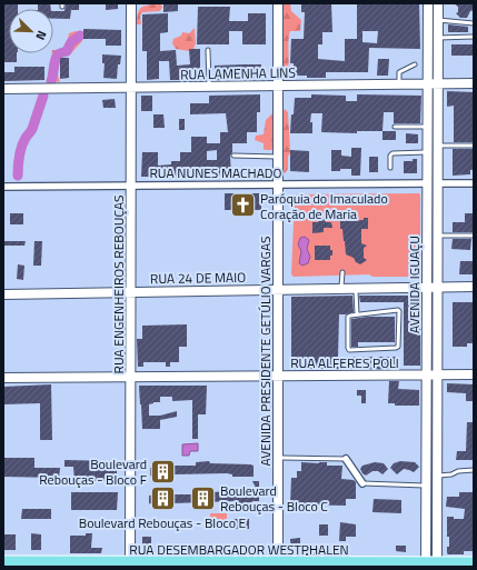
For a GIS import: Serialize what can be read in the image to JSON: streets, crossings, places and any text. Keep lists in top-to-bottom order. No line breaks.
{"streets":{"main road":["RUA LAMENHA LINS","RUA 24 DE MAIO","RUA ENGENHEIROS REBOUÇAS","AVENIDA IGUAÇU","AVENIDA PRESIDENTE GETÚLIO VARGAS","RUA ALFERES POLI","RUA DESEMBARGADOR WESTPHALEN"],"street":["RUA NUNES MACHADO"]},"crossings":[["RUA LAMENHA LINS","RUA ENGENHEIROS REBOUÇAS"],["RUA LAMENHA LINS","AVENIDA IGUAÇU"],["RUA LAMENHA LINS","AVENIDA PRESIDENTE GETÚLIO VARGAS"],["RUA NUNES MACHADO","RUA ENGENHEIROS REBOUÇAS"],["RUA NUNES MACHADO","AVENIDA IGUAÇU"],["RUA NUNES MACHADO","AVENIDA PRESIDENTE GETÚLIO VARGAS"],["RUA 24 DE MAIO","RUA ENGENHEIROS REBOUÇAS"],["RUA 24 DE MAIO","AVENIDA IGUAÇU"],["RUA 24 DE MAIO","AVENIDA PRESIDENTE GETÚLIO VARGAS"],["RUA ENGENHEIROS REBOUÇAS","RUA ALFERES POLI"],["RUA ENGENHEIROS REBOUÇAS","RUA DESEMBARGADOR WESTPHALEN"],["AVENIDA IGUAÇU","RUA ALFERES POLI"],["AVENIDA IGUAÇU","RUA DESEMBARGADOR WESTPHALEN"],["AVENIDA PRESIDENTE GETÚLIO VARGAS","RUA ALFERES POLI"],["AVENIDA PRESIDENTE GETÚLIO VARGAS","RUA DESEMBARGADOR WESTPHALEN"]],"places":{"church":["Paróquia do Imaculado Coração de Maria"],"building":["Boulevard Rebouças - Bloco F","Boulevard Rebouças - Bloco C","Boulevard Rebouças - Bloco E"]},"north":"bottom right"}
